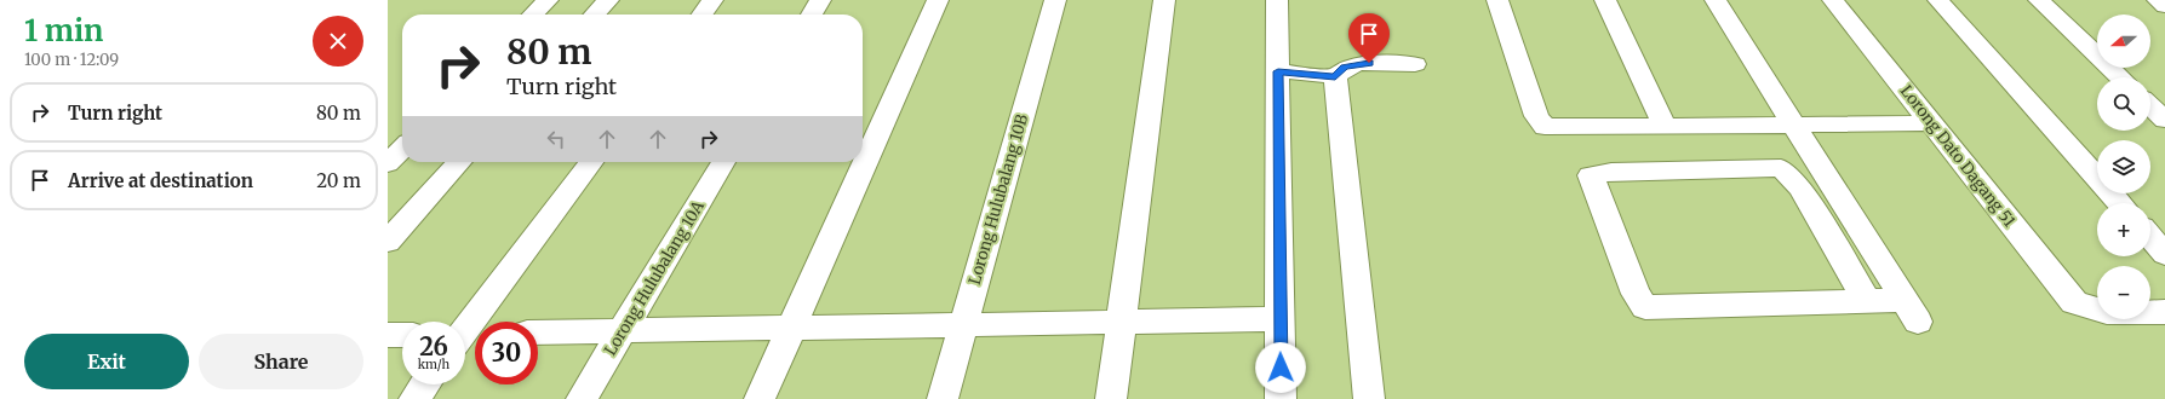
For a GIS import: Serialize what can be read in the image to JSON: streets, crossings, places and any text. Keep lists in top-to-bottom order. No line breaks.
{"streets":{"street":["Lorong Dato Dagang 51","Lorong Hulubalang 10B","Lorong Hulubalang 10A"]},"north":"left","page":{"heading":["1 min","100 m · 12:09"],"map_buttons":["+","−"],"turn":["80 m","Turn right"],"list":[{"name":"Turn right","value":"80 m"},{"name":"Arrive at destination","value":"20 m"}],"speed":"26 km/h","limit":"30","buttons":["Exit","Share"]}}
